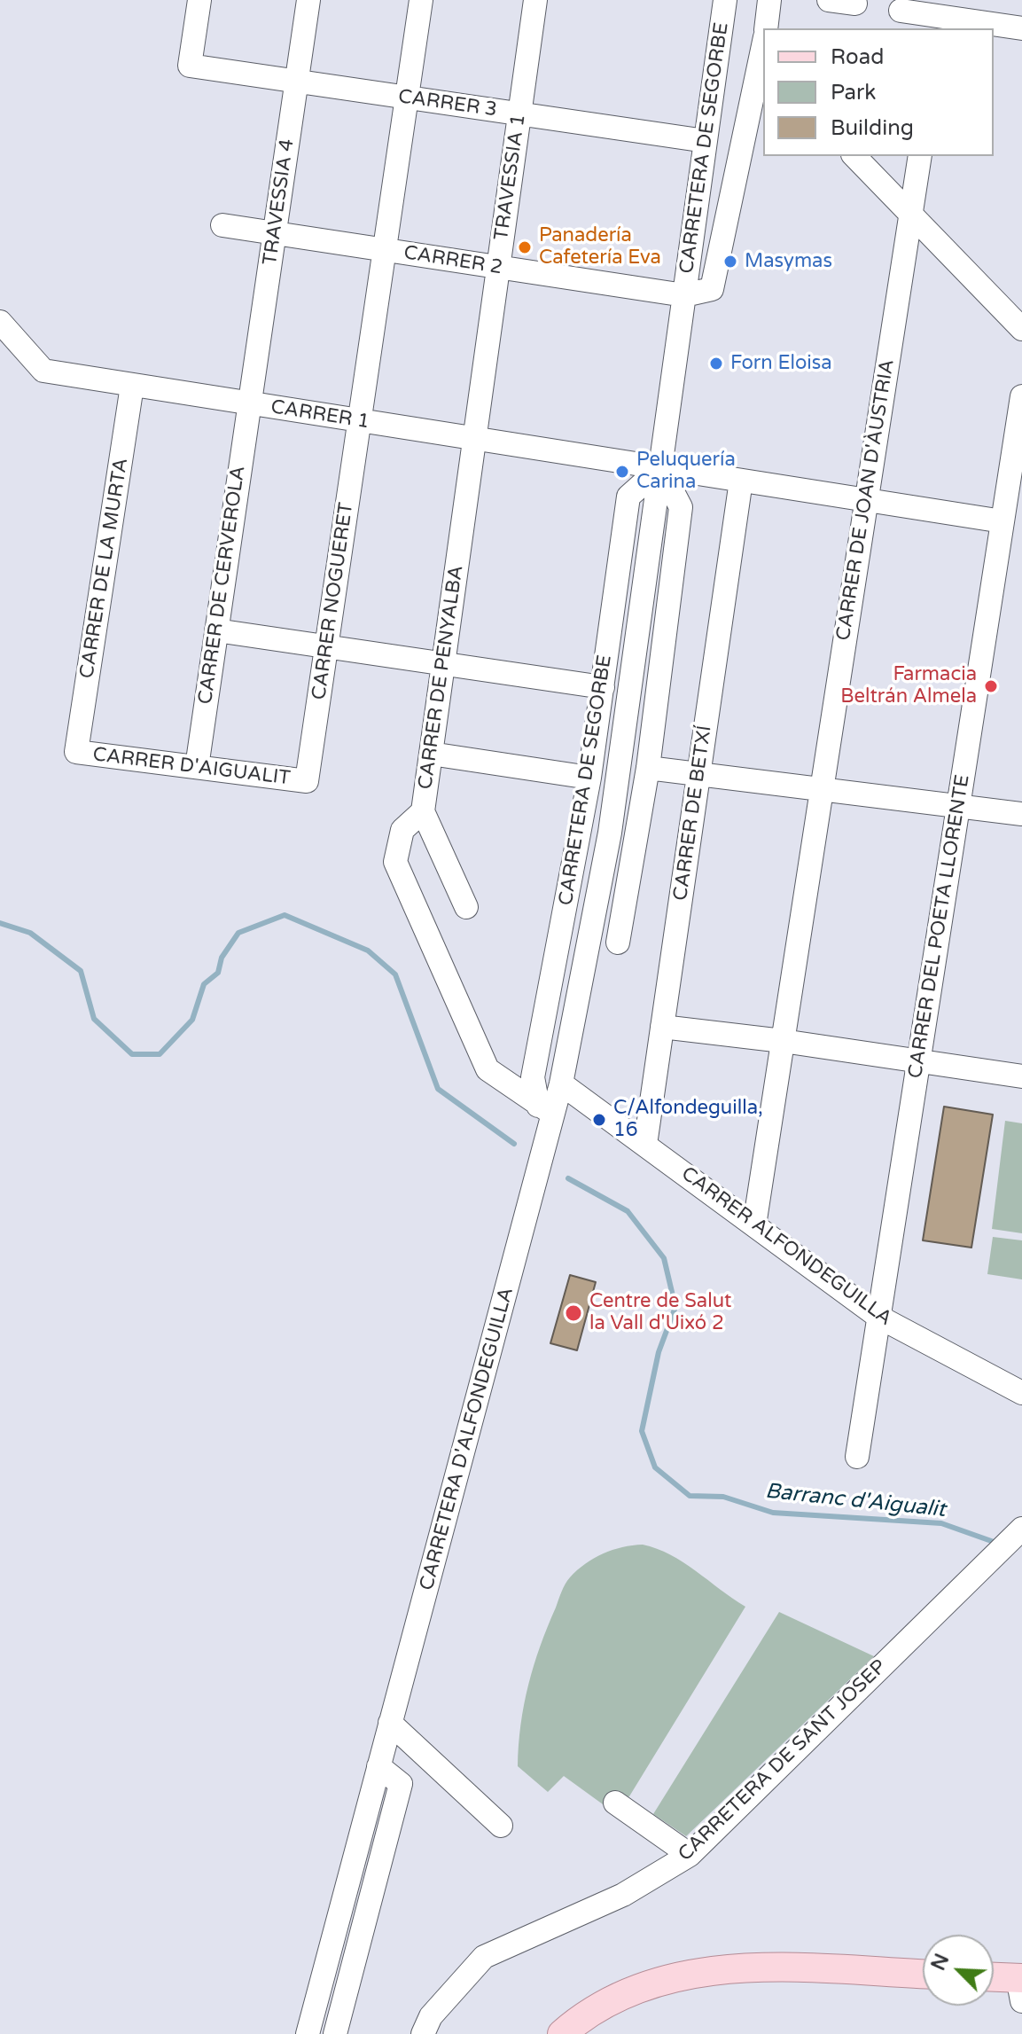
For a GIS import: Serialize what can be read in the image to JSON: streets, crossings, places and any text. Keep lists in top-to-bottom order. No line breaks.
{"streets":{"street":["CARRER 3","CARRETERA DE SEGORBE","TRAVESSIA 1","TRAVESSIA 4","CARRER 2","CARRER 1","CARRER DE JOAN D'ÀUSTRIA","CARRER DE LA MURTA","CARRER DE CERVEROLA","CARRER NOGUERET","CARRER DE PENYALBA","CARRER D'AIGUALIT","CARRER DE BETXÍ","CARRER DEL POETA LLORENTE","CARRER ALFONDEGUILLA","CARRETERA D'ALFONDEGUILLA","CARRETERA DE SANT JOSEP"]},"crossings":[["CARRER 3","CARRETERA DE SEGORBE"],["CARRER 3","TRAVESSIA 1"],["CARRER 3","TRAVESSIA 4"],["CARRER 3","CARRER NOGUERET"],["CARRETERA DE SEGORBE","CARRER 2"],["CARRETERA DE SEGORBE","CARRER 1"],["CARRETERA DE SEGORBE","CARRER ALFONDEGUILLA"],["CARRETERA DE SEGORBE","CARRETERA D'ALFONDEGUILLA"],["TRAVESSIA 1","CARRER 2"],["TRAVESSIA 1","CARRER 1"],["TRAVESSIA 1","CARRER DE PENYALBA"],["TRAVESSIA 4","CARRER 2"],["TRAVESSIA 4","CARRER 1"],["TRAVESSIA 4","CARRER DE CERVEROLA"],["CARRER 2","CARRER NOGUERET"],["CARRER 1","CARRER DE JOAN D'ÀUSTRIA"],["CARRER 1","CARRER DE LA MURTA"],["CARRER 1","CARRER DE CERVEROLA"],["CARRER 1","CARRER NOGUERET"],["CARRER 1","CARRER DE PENYALBA"],["CARRER 1","CARRER DE BETXÍ"],["CARRER 1","CARRER DEL POETA LLORENTE"],["CARRER DE JOAN D'ÀUSTRIA","CARRER ALFONDEGUILLA"],["CARRER DE LA MURTA","CARRER D'AIGUALIT"],["CARRER DE CERVEROLA","CARRER D'AIGUALIT"],["CARRER NOGUERET","CARRER D'AIGUALIT"],["CARRER DE BETXÍ","CARRER ALFONDEGUILLA"],["CARRER DEL POETA LLORENTE","CARRER ALFONDEGUILLA"]],"water":["Barranc d'Aigualit"],"places":["Panadería Cafetería Eva","Masymas","Forn Eloisa","Peluquería Carina","Farmacia Beltrán Almela","C/Alfondeguilla, 16","Centre de Salut la Vall d'Uixó 2"],"legend":["Road","Park","Building"],"north":"top left"}
